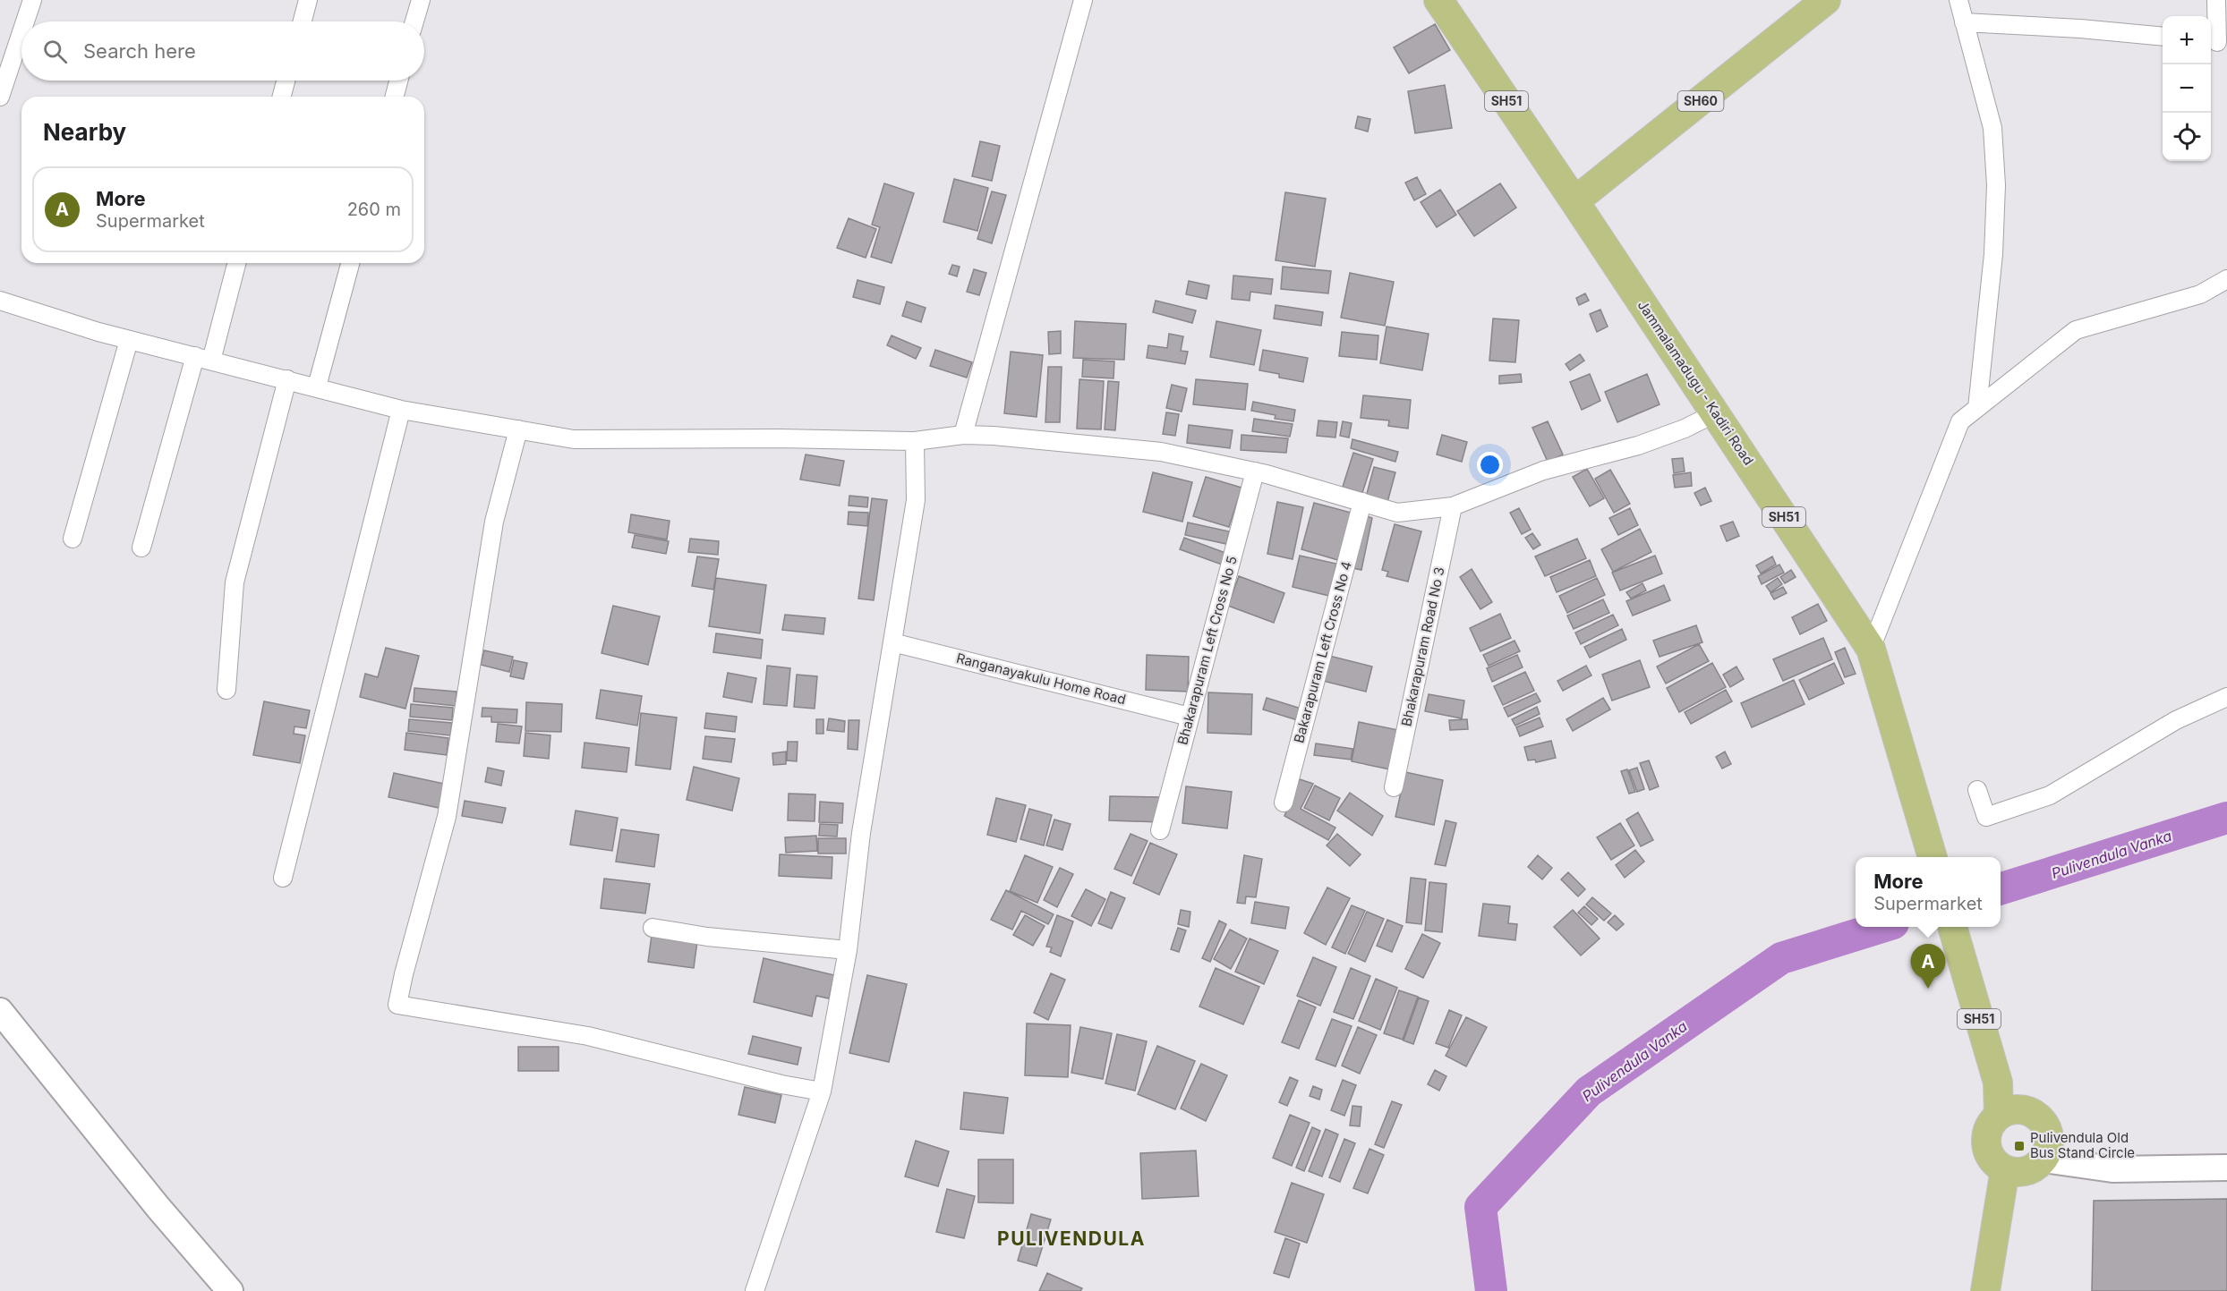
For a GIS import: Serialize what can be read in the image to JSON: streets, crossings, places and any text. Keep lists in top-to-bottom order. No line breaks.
{"streets":{"main road":["SH51","SH60","Jammalamadugu - Kadiri Road"],"street":["Bhakarapuram Road No 3","Bhakarapuram Left Cross No 5","Bakarapuram Left Cross No 4","Ranganayakulu Home Road"]},"crossings":[["SH51","SH60"],["SH51","Jammalamadugu - Kadiri Road"],["SH60","Jammalamadugu - Kadiri Road"],["Bhakarapuram Left Cross No 5","Ranganayakulu Home Road"]],"districts":["PULIVENDULA"],"water":["Pulivendula Vanka"],"places":{"transit":["Pulivendula Old Bus Stand Circle"]},"page":{"map_buttons":["+","−"],"search":"Search here","heading":"Nearby","list":[{"mark":"A","name":"More","note":"Supermarket","value":"260 m"}],"popup":["More","Supermarket"],"pins":"A"}}
